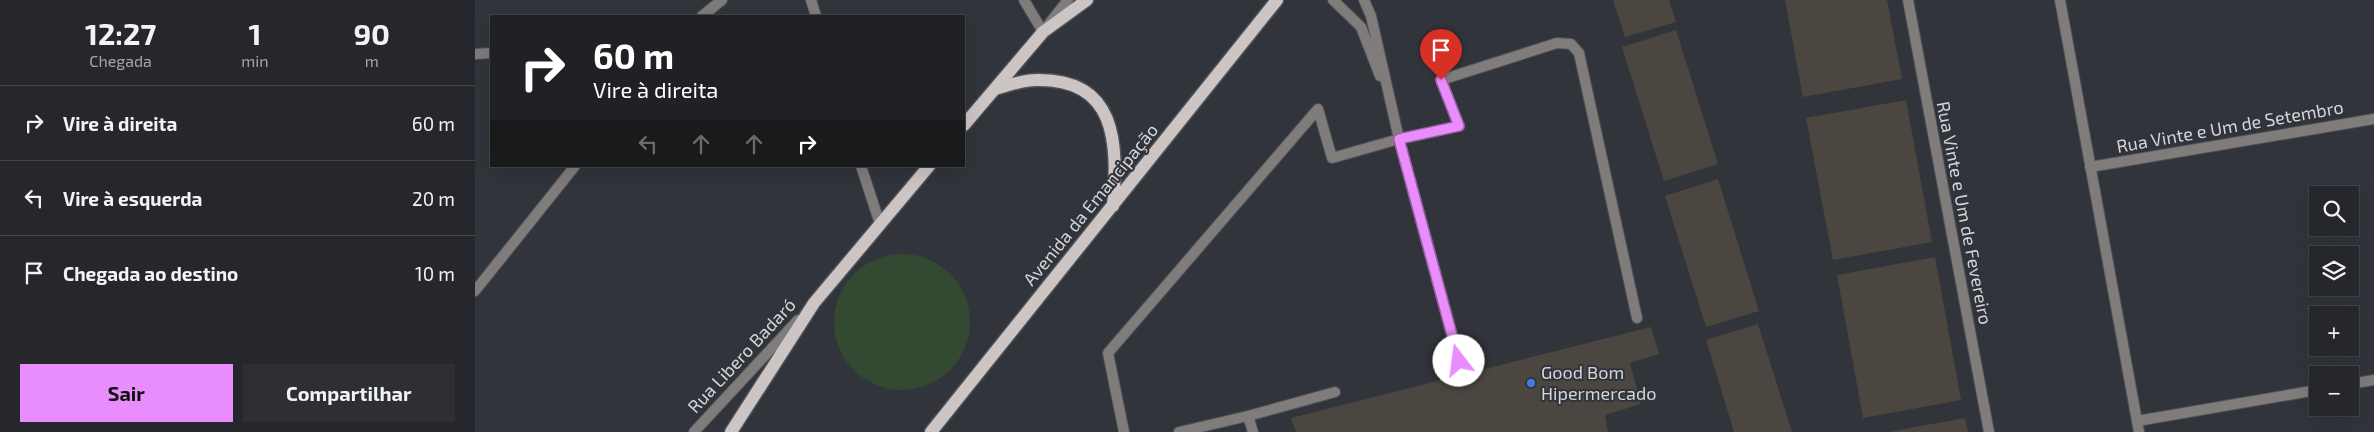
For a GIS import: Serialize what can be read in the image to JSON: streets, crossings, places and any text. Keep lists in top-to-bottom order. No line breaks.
{"streets":{"main road":["Avenida da Emancipação"],"street":["Rua Vinte e Um de Setembro","Rua Vinte e Um de Fevereiro","Rua Libero Badaró"]},"places":["Good Bom Hipermercado"],"page":{"eta":["12:27","Chegada","1","min","90","m"],"turn":["60 m","Vire à direita"],"list":[{"name":"Vire à direita","value":"60 m"},{"name":"Vire à esquerda","value":"20 m"},{"name":"Chegada ao destino","value":"10 m"}],"map_buttons":["+","−"],"buttons":["Sair","Compartilhar"]}}
